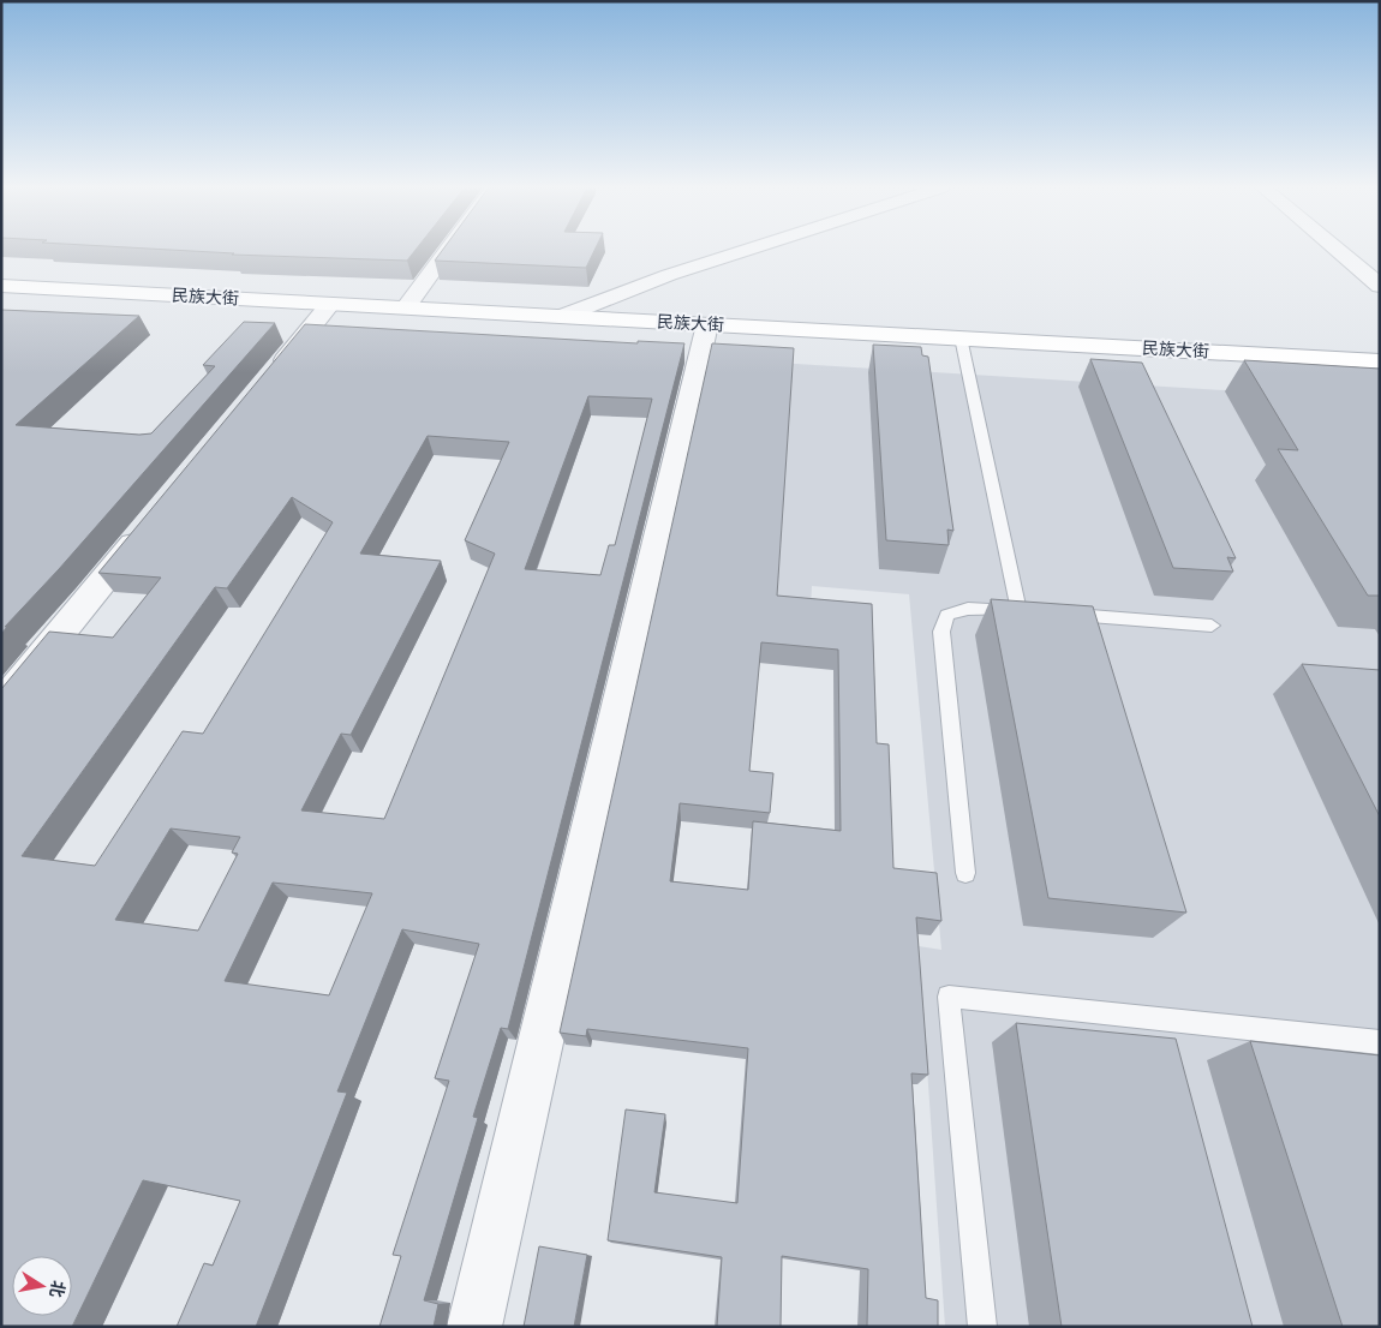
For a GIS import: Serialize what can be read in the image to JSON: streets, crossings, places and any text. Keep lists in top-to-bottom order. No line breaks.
{"streets":{"main road":["民族大街"]},"north":"right"}
